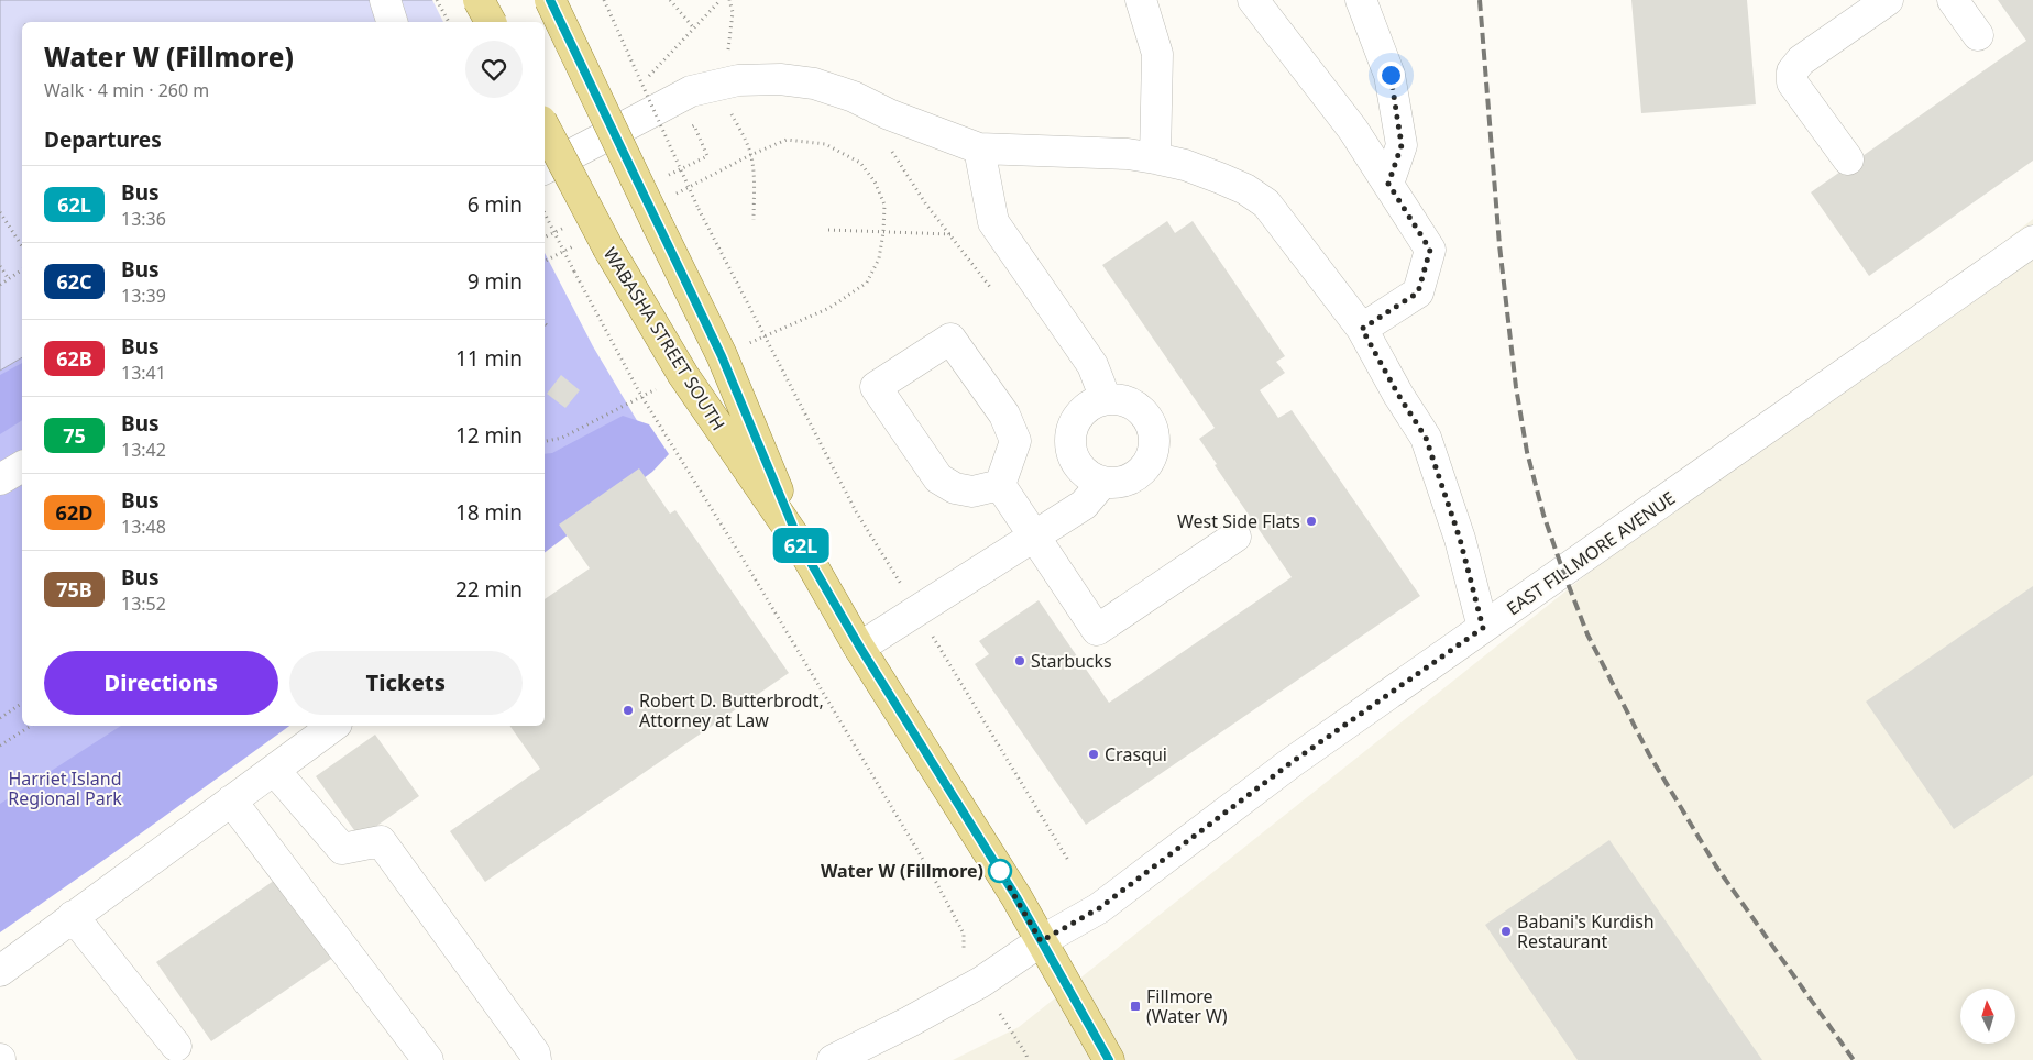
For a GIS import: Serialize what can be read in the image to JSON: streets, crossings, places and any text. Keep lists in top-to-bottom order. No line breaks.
{"streets":{"main road":["WABASHA STREET SOUTH"],"street":["EAST FILLMORE AVENUE"]},"crossings":[["WABASHA STREET SOUTH","EAST FILLMORE AVENUE"]],"parks":["Harriet Island Regional Park"],"places":{"other":["West Side Flats","Starbucks","Robert D. Butterbrodt, Attorney at Law","Crasqui","Water W (Fillmore)","Babani's Kurdish Restaurant"],"transit":["Fillmore (Water W)"]},"lines":["bus line 62L"],"north":"top","page":{"on_map":"62L","heading":[["Water W (Fillmore)","Walk · 4 min · 260 m"],"Departures"],"list":[{"mark":"62L","name":"Bus","note":"13:36","value":"6 min"},{"mark":"62C","name":"Bus","note":"13:39","value":"9 min"},{"mark":"62B","name":"Bus","note":"13:41","value":"11 min"},{"mark":"75","name":"Bus","note":"13:42","value":"12 min"},{"mark":"62D","name":"Bus","note":"13:48","value":"18 min"},{"mark":"75B","name":"Bus","note":"13:52","value":"22 min"}],"buttons":["Directions","Tickets"]}}
